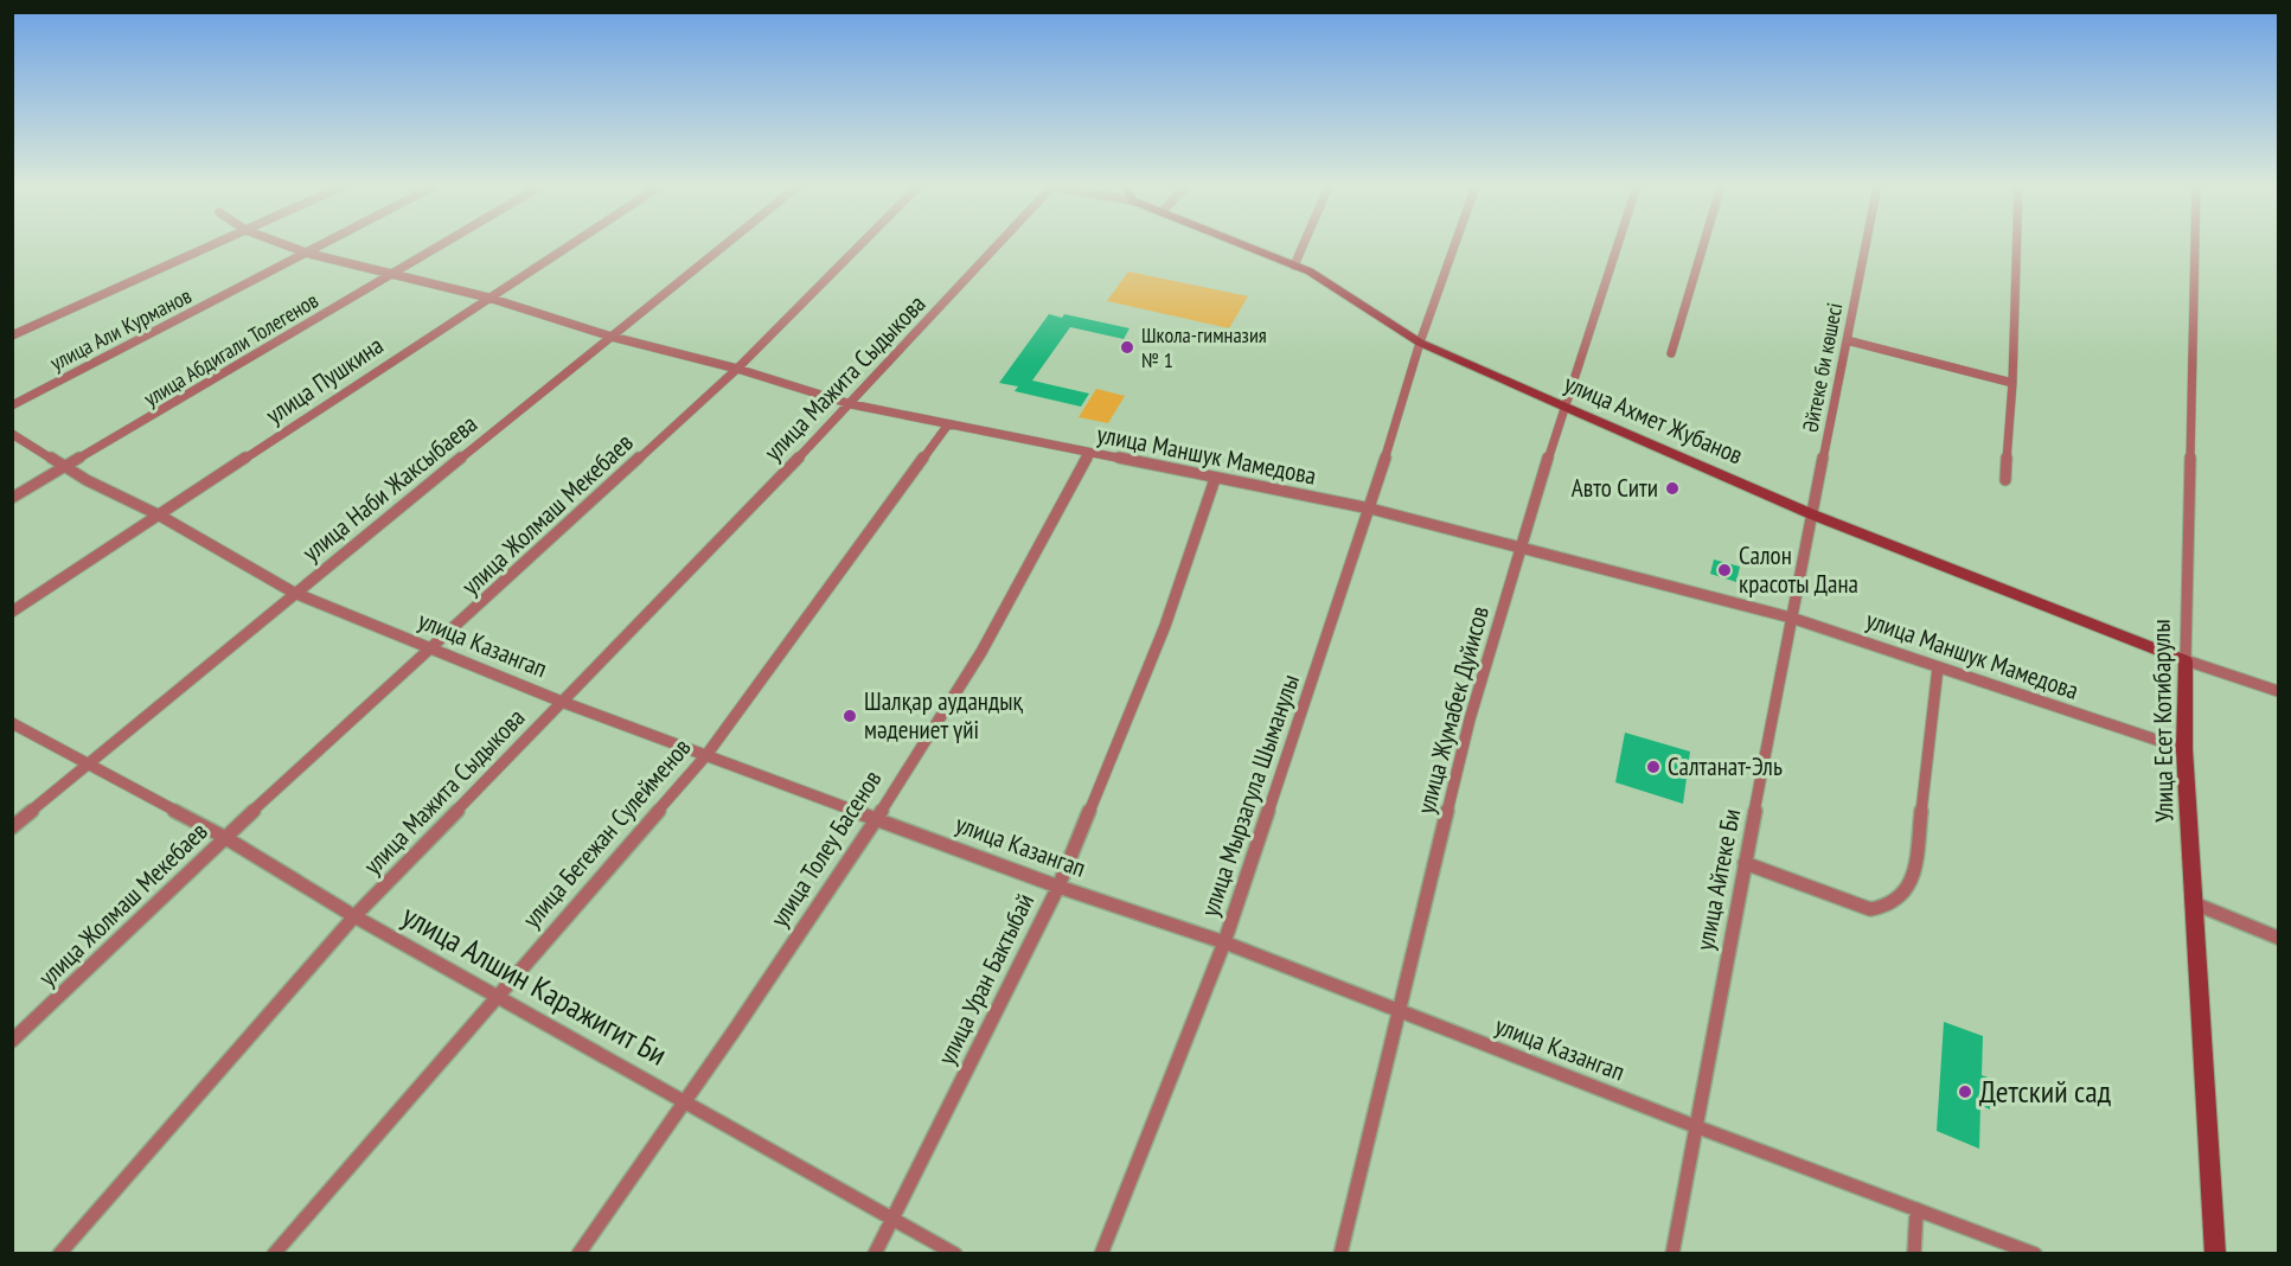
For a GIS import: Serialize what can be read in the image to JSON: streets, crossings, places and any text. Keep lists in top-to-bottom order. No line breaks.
{"streets":{"main road":["улица Ахмет Жубанов","Улица Есет Котибарулы"],"street":["улица Али Курманов","улица Абдигали Толегенов","Әйтеке би көшесі","улица Мажита Сыдыкова","улица Пушкина","улица Маншук Мамедова","улица Наби Жаксыбаева","улица Жолмаш Мекебаев","улица Казангап","улица Жумабек Дуйисов","улица Мырзагула Шыманулы","улица Бегежан Сулейменов","улица Толеу Басенов","улица Айтеке Би","улица Уран Бактыбай","улица Алшин Каражигит Би"]},"crossings":[["улица Али Курманов","улица Маншук Мамедова"],["улица Абдигали Толегенов","улица Маншук Мамедова"],["улица Абдигали Толегенов","улица Казангап"],["Әйтеке би көшесі","улица Ахмет Жубанов"],["Әйтеке би көшесі","улица Айтеке Би"],["улица Мажита Сыдыкова","улица Маншук Мамедова"],["улица Мажита Сыдыкова","улица Казангап"],["улица Мажита Сыдыкова","улица Алшин Каражигит Би"],["улица Пушкина","улица Маншук Мамедова"],["улица Пушкина","улица Казангап"],["улица Ахмет Жубанов","улица Жумабек Дуйисов"],["улица Ахмет Жубанов","Улица Есет Котибарулы"],["улица Ахмет Жубанов","улица Мырзагула Шыманулы"],["улица Ахмет Жубанов","улица Айтеке Би"],["улица Маншук Мамедова","улица Наби Жаксыбаева"],["улица Маншук Мамедова","улица Жолмаш Мекебаев"],["улица Маншук Мамедова","улица Жумабек Дуйисов"],["улица Маншук Мамедова","Улица Есет Котибарулы"],["улица Маншук Мамедова","улица Мырзагула Шыманулы"],["улица Маншук Мамедова","улица Бегежан Сулейменов"],["улица Маншук Мамедова","улица Толеу Басенов"],["улица Маншук Мамедова","улица Айтеке Би"],["улица Маншук Мамедова","улица Уран Бактыбай"],["улица Наби Жаксыбаева","улица Казангап"],["улица Наби Жаксыбаева","улица Алшин Каражигит Би"],["улица Жолмаш Мекебаев","улица Казангап"],["улица Жолмаш Мекебаев","улица Алшин Каражигит Би"],["улица Казангап","улица Жумабек Дуйисов"],["улица Казангап","улица Мырзагула Шыманулы"],["улица Казангап","улица Бегежан Сулейменов"],["улица Казангап","улица Толеу Басенов"],["улица Казангап","улица Айтеке Би"],["улица Казангап","улица Уран Бактыбай"],["улица Бегежан Сулейменов","улица Алшин Каражигит Би"],["улица Толеу Басенов","улица Алшин Каражигит Би"],["улица Уран Бактыбай","улица Алшин Каражигит Би"]],"places":["Школа-гимназия № 1","Авто Сити","Салон красоты Дана","Шалқар аудандық мәдениет үйі","Салтанат-Эль","Детский сад"]}
